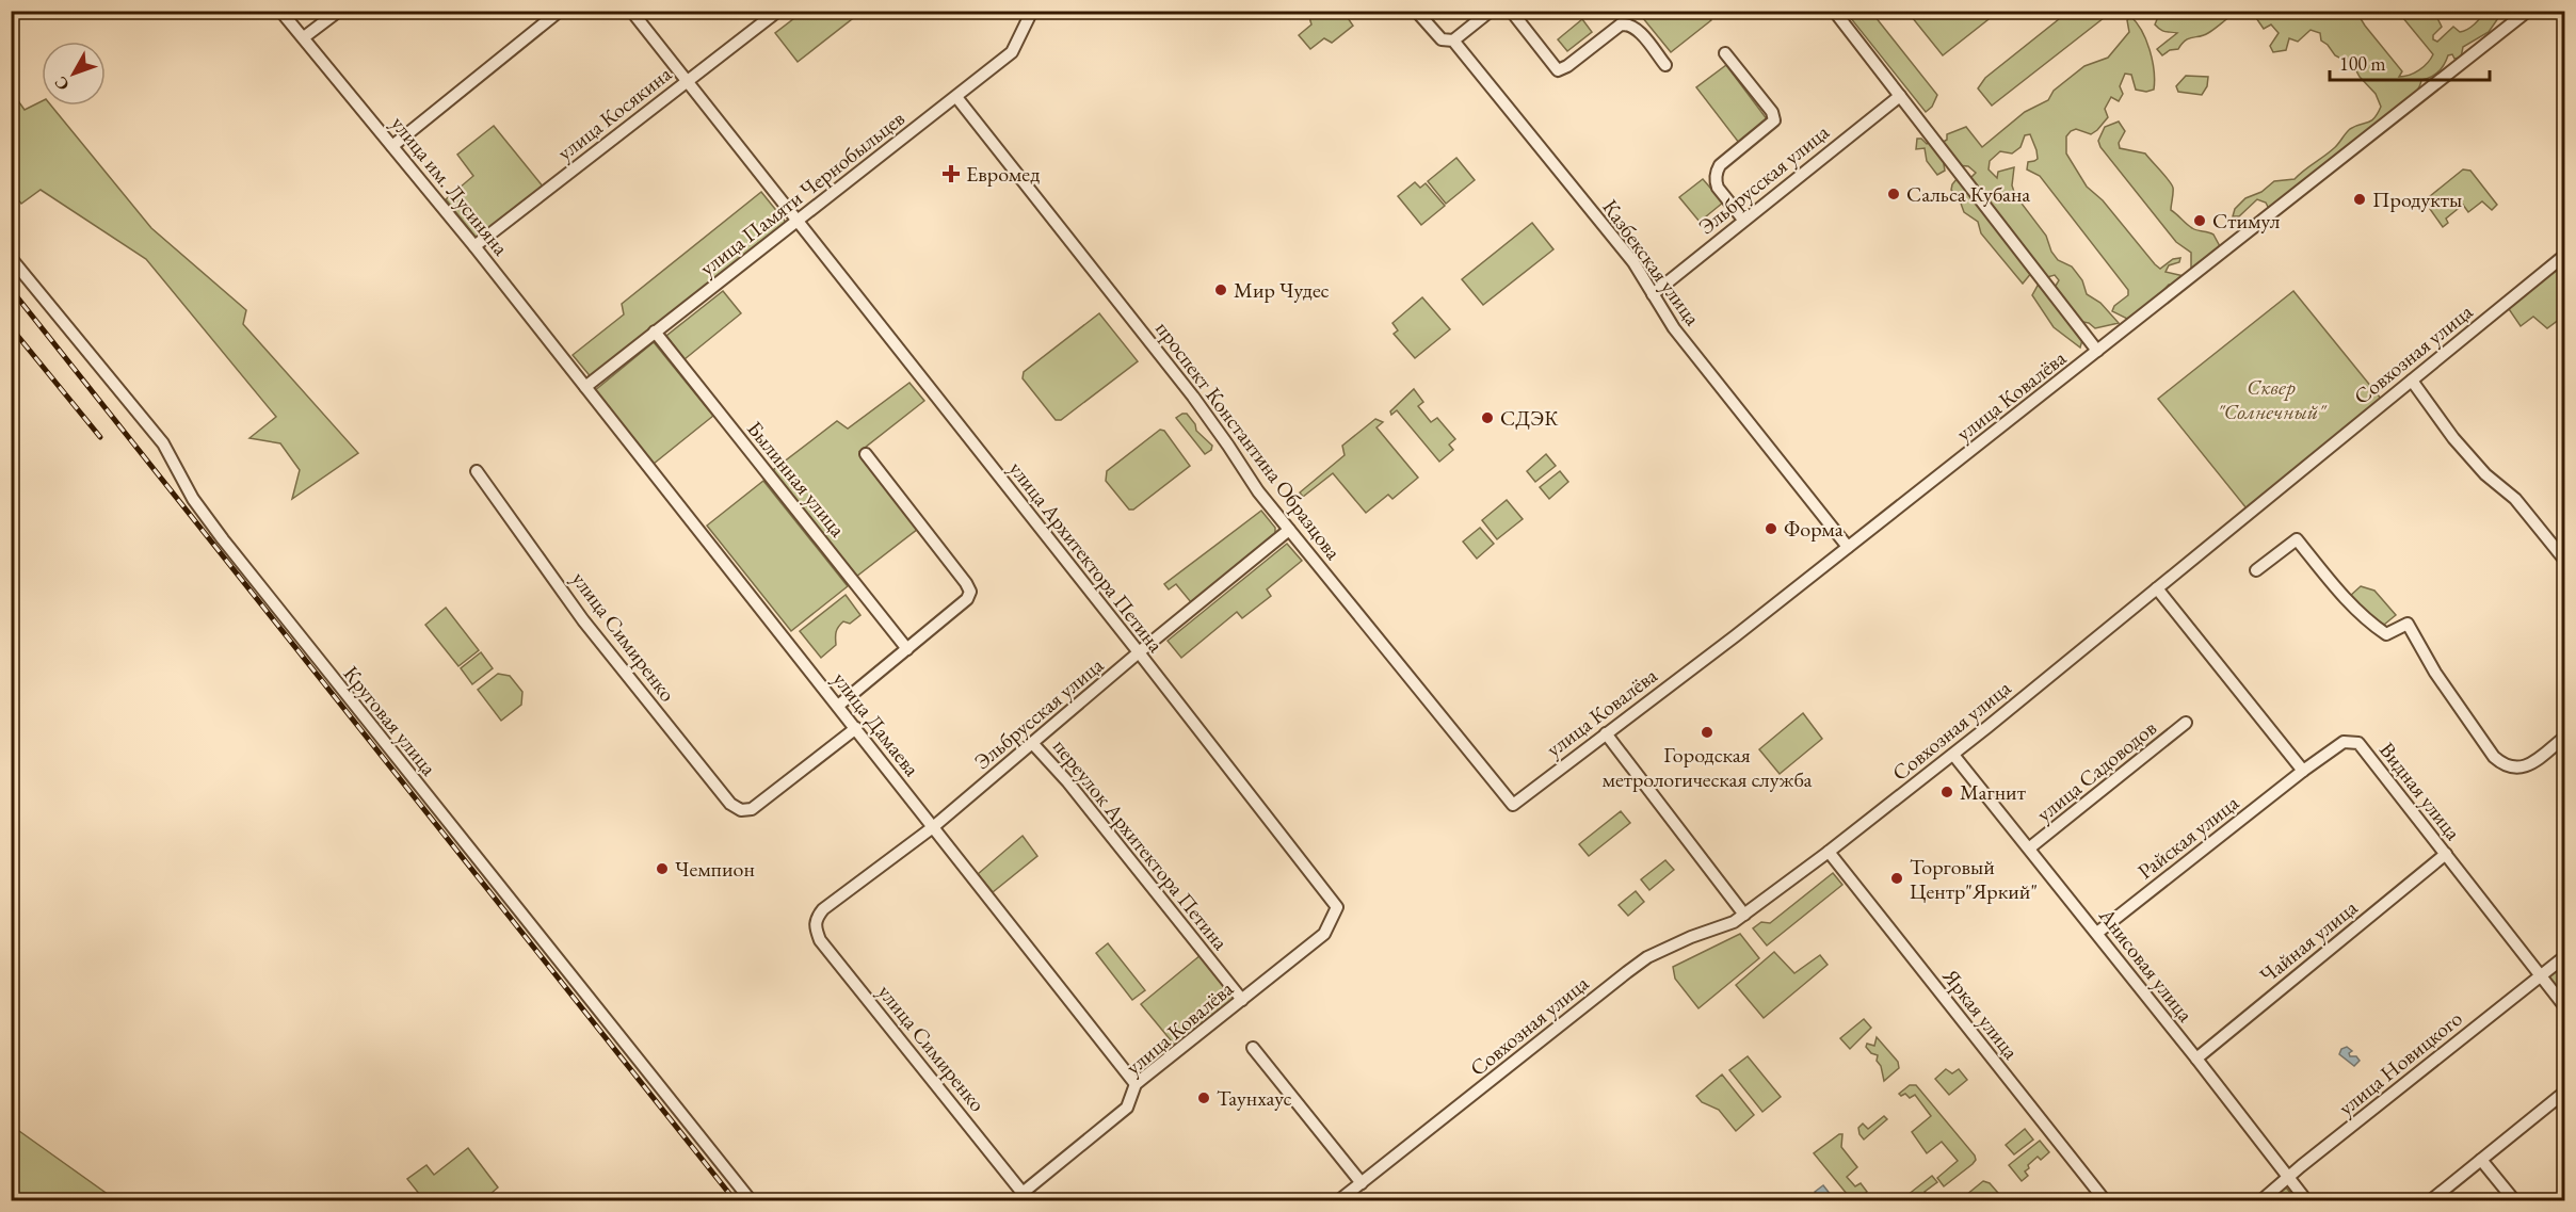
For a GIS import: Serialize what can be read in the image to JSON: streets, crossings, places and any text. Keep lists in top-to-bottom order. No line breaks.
{"streets":{"street":["улица Косякина","Эльбрусская улица","улица им. Лусиняна","улица Памяти Чернобыльцев","Казбекская улица","Совхозная улица","улица Ковалёва","проспект Константина Образцова","Былинная улица","улица Архитектора Петина","улица Симиренко","Круговая улица","улица Дамаева","улица Садоводов","Видная улица","Райская улица","переулок Архитектора Петина","Чайная улица","Анисовая улица","Яркая улица","улица Новицкого"]},"crossings":[["улица Косякина","улица им. Лусиняна"],["улица Косякина","улица Архитектора Петина"],["Эльбрусская улица","Казбекская улица"],["Эльбрусская улица","проспект Константина Образцова"],["Эльбрусская улица","улица Архитектора Петина"],["Эльбрусская улица","улица Симиренко"],["Эльбрусская улица","улица Дамаева"],["Эльбрусская улица","переулок Архитектора Петина"],["улица им. Лусиняна","улица Памяти Чернобыльцев"],["улица им. Лусиняна","улица Дамаева"],["улица Памяти Чернобыльцев","проспект Константина Образцова"],["улица Памяти Чернобыльцев","Былинная улица"],["улица Памяти Чернобыльцев","улица Архитектора Петина"],["улица Памяти Чернобыльцев","улица Дамаева"],["Казбекская улица","улица Ковалёва"],["Совхозная улица","Анисовая улица"],["Совхозная улица","Яркая улица"],["улица Ковалёва","проспект Константина Образцова"],["улица Ковалёва","улица Архитектора Петина"],["улица Ковалёва","улица Симиренко"],["улица Ковалёва","улица Дамаева"],["улица Ковалёва","переулок Архитектора Петина"],["улица Симиренко","улица Дамаева"],["улица Садоводов","Анисовая улица"],["Видная улица","Райская улица"],["Видная улица","Чайная улица"],["Видная улица","улица Новицкого"],["Райская улица","Анисовая улица"],["Чайная улица","Анисовая улица"],["Анисовая улица","улица Новицкого"]],"parks":["Сквер \"Солнечный\""],"places":{"health":["Евромед"],"other":["Сальса Кубана","Продукты","Стимул","Мир Чудес","СДЭК","Форма","Городская метрологическая служба","Магнит","Чемпион","Торговый Центр\"Яркий\"","Таунхаус"]},"scale_bar":"100 m","north":"bottom left"}
